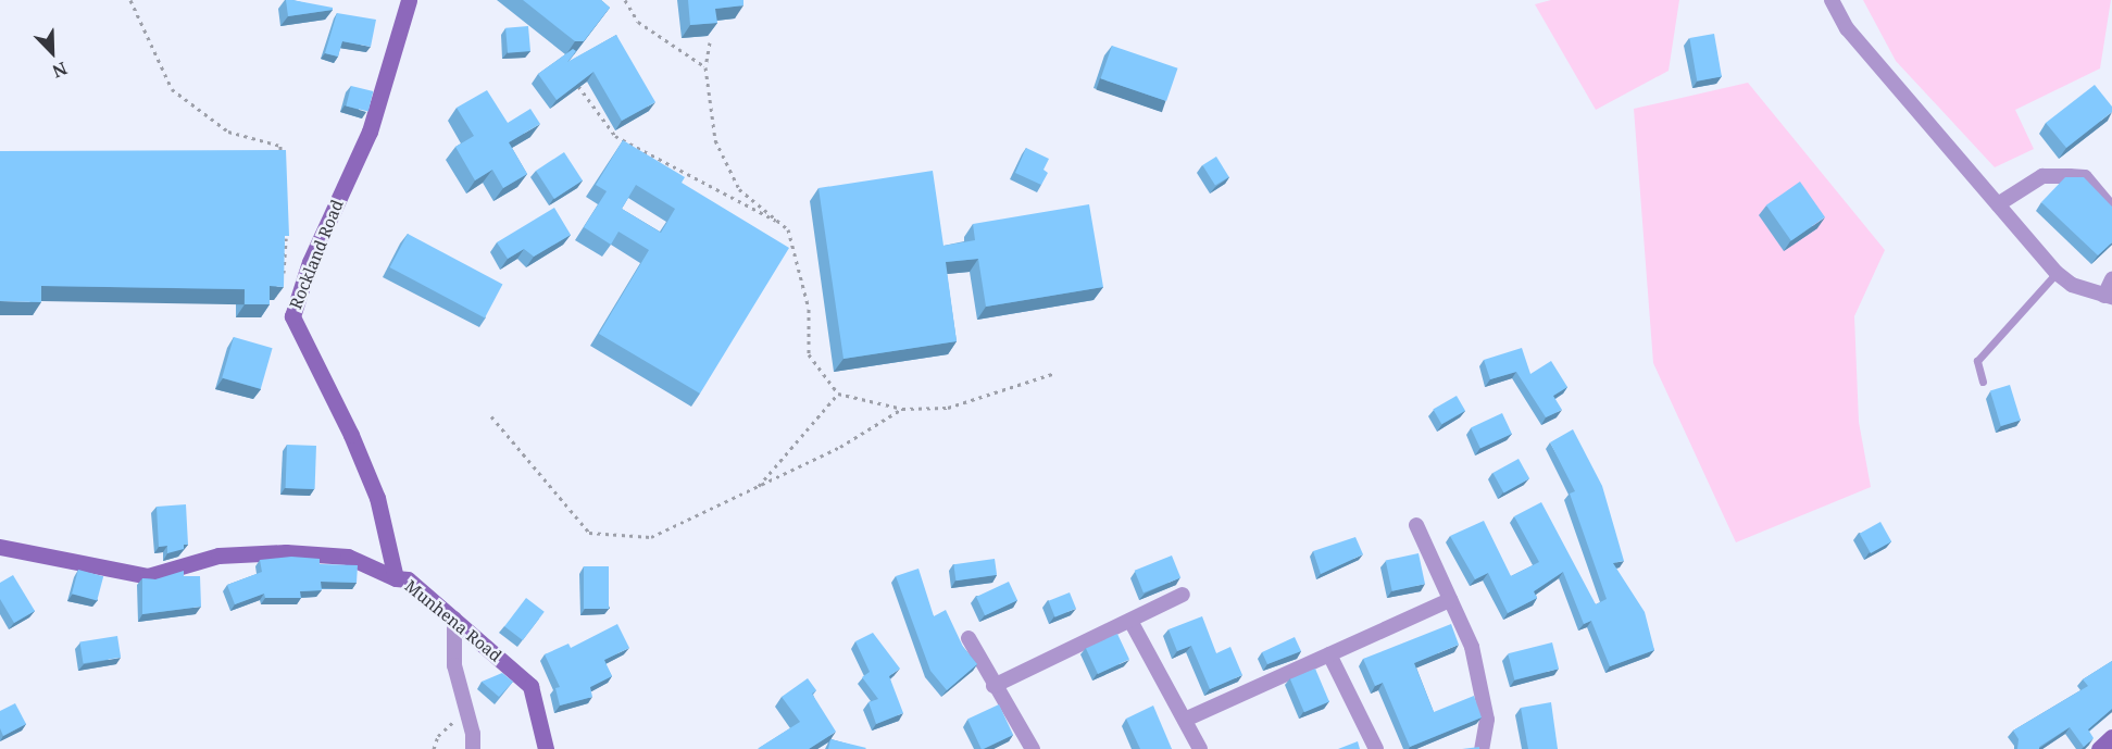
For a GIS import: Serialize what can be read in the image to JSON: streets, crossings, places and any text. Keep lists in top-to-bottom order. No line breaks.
{"streets":{"street":["Rockland Road","Munhena Road"]},"crossings":[["Rockland Road","Munhena Road"]],"north":"bottom right"}
